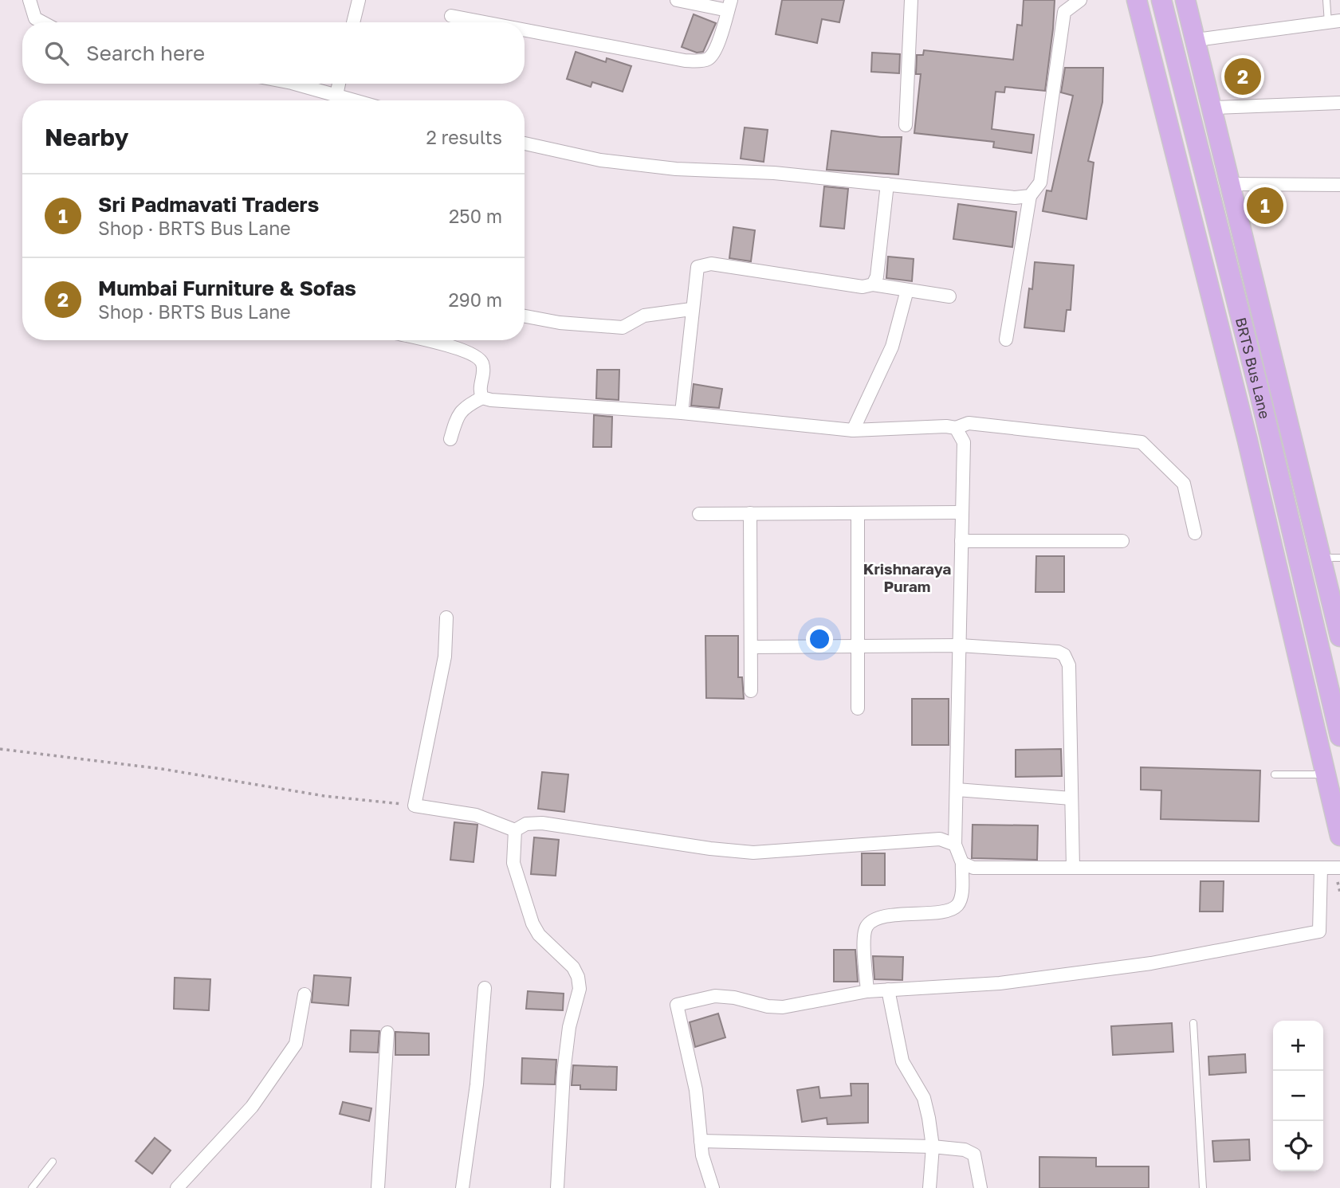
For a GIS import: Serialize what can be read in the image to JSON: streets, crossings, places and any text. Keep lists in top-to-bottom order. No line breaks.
{"streets":{"main road":["BRTS Bus Lane"]},"districts":["Krishnaraya Puram"],"page":{"search":"Search here","pins":["2","1"],"heading":["Nearby","2 results"],"list":[{"mark":"1","name":"Sri Padmavati Traders","note":"Shop · BRTS Bus Lane","value":"250 m"},{"mark":"2","name":"Mumbai Furniture & Sofas","note":"Shop · BRTS Bus Lane","value":"290 m"}],"map_buttons":["+","−"]}}
